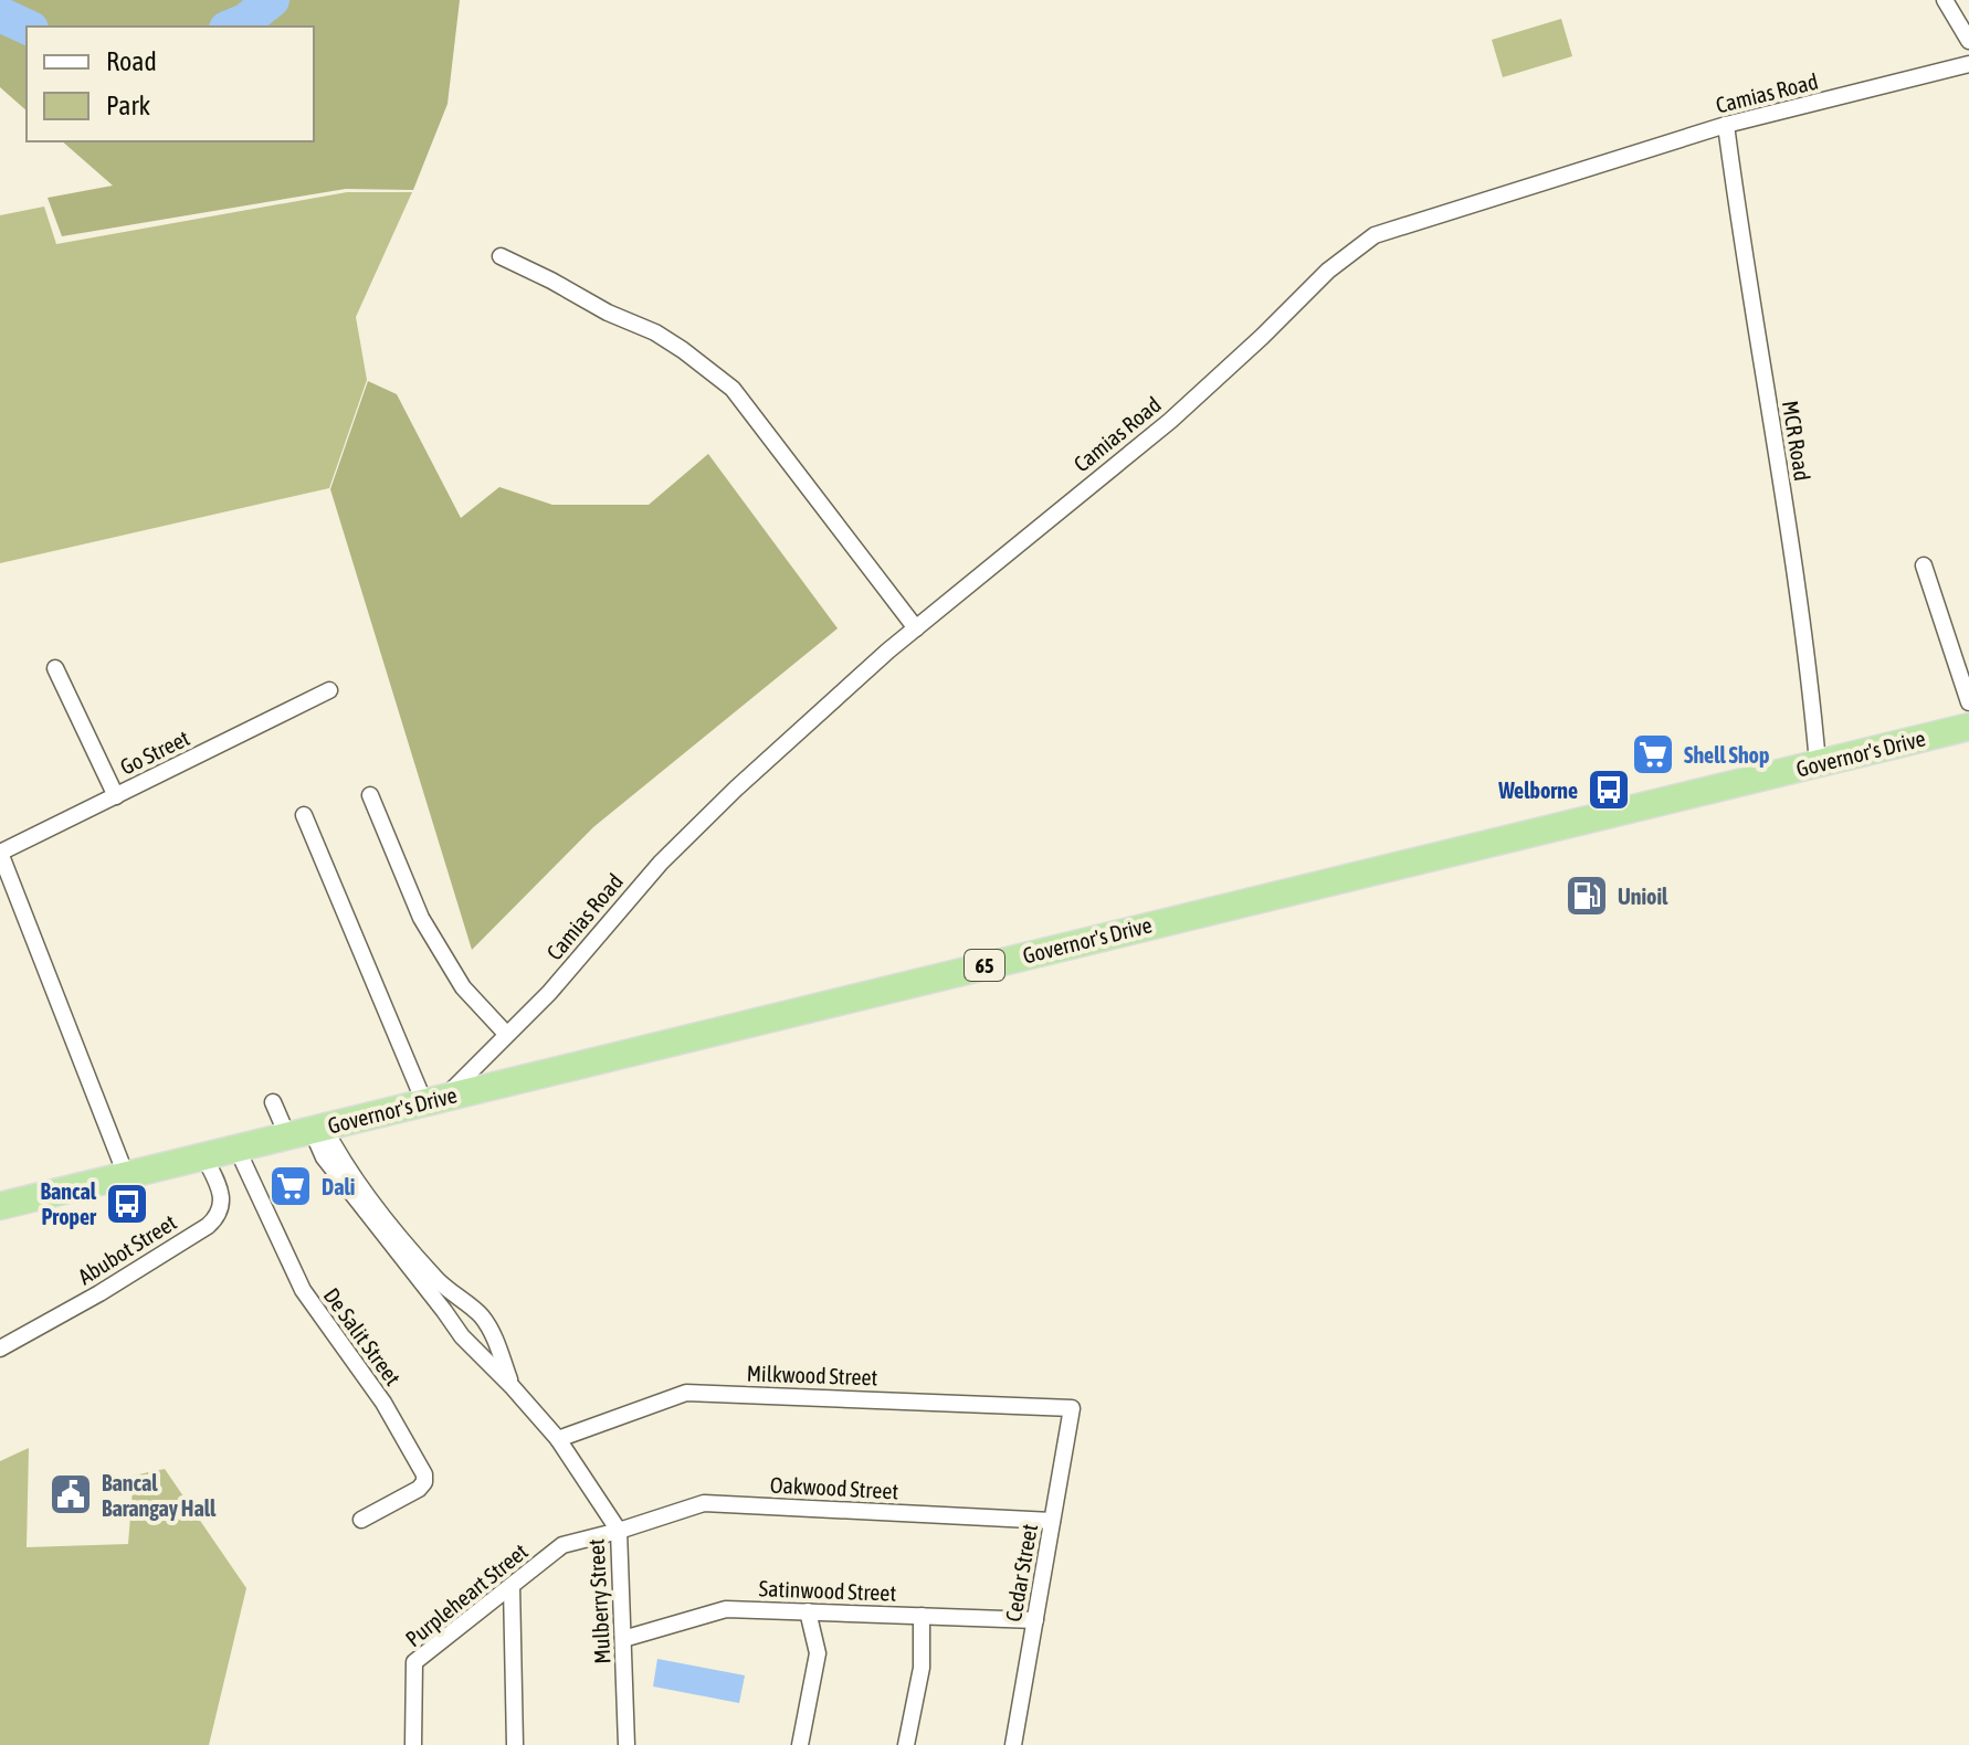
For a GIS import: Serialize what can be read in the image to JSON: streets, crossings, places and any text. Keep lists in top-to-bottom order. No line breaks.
{"streets":{"highway":["Governor's Drive","65"],"street":["Camias Road","MCR Road","Go Street","Abubot Street","De Salit Street","Milkwood Street","Oakwood Street","Cedar Street","Satinwood Street","Purpleheart Street","Mulberry Street"]},"crossings":[["Camias Road","MCR Road"],["Camias Road","Governor's Drive"],["MCR Road","Governor's Drive"],["Go Street","Governor's Drive"],["Governor's Drive","Abubot Street"],["Governor's Drive","De Salit Street"],["Governor's Drive","Mulberry Street"],["Milkwood Street","Cedar Street"],["Milkwood Street","Mulberry Street"],["Oakwood Street","Cedar Street"],["Oakwood Street","Purpleheart Street"],["Oakwood Street","Mulberry Street"],["Cedar Street","Satinwood Street"],["Satinwood Street","Mulberry Street"],["Purpleheart Street","Mulberry Street"]],"places":{"supermarket":["Shell Shop","Dali"],"bus stop":["Welborne","Bancal Proper"],"fuel station":["Unioil"],"public building":["Bancal Barangay Hall"]},"legend":["Road","Park"]}
